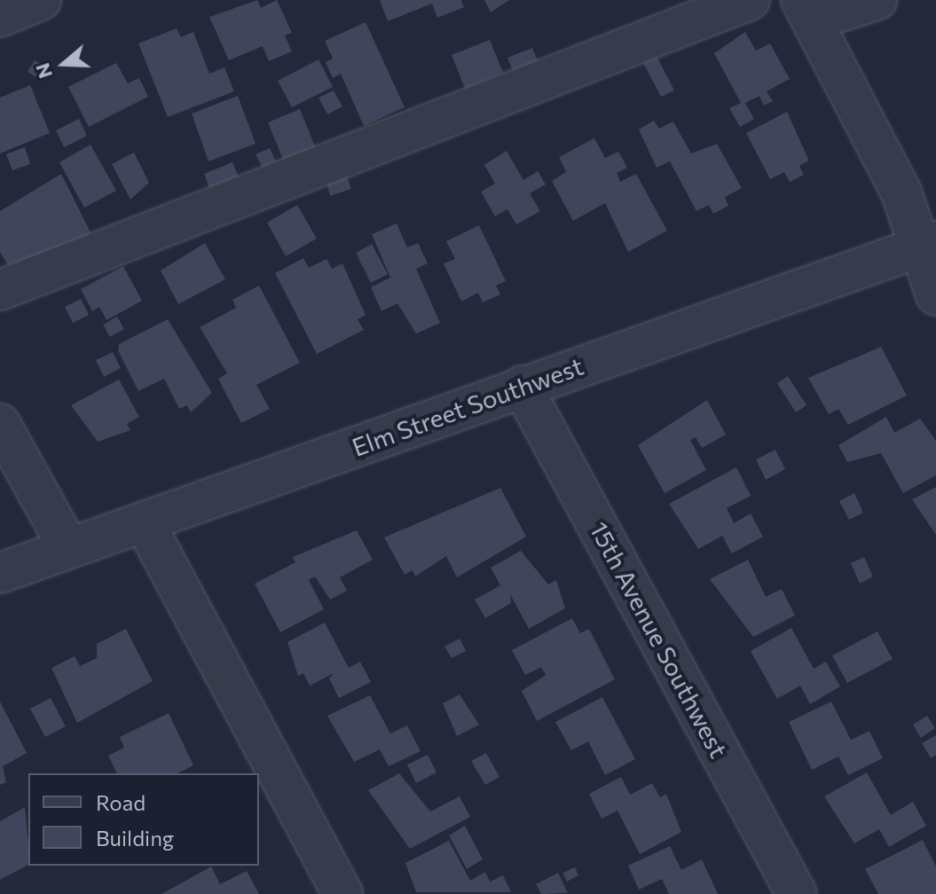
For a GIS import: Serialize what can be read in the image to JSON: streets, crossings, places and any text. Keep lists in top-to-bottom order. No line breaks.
{"streets":{"street":["Elm Street Southwest","15th Avenue Southwest"]},"crossings":[["Elm Street Southwest","15th Avenue Southwest"]],"legend":["Road","Building"],"north":"left"}
